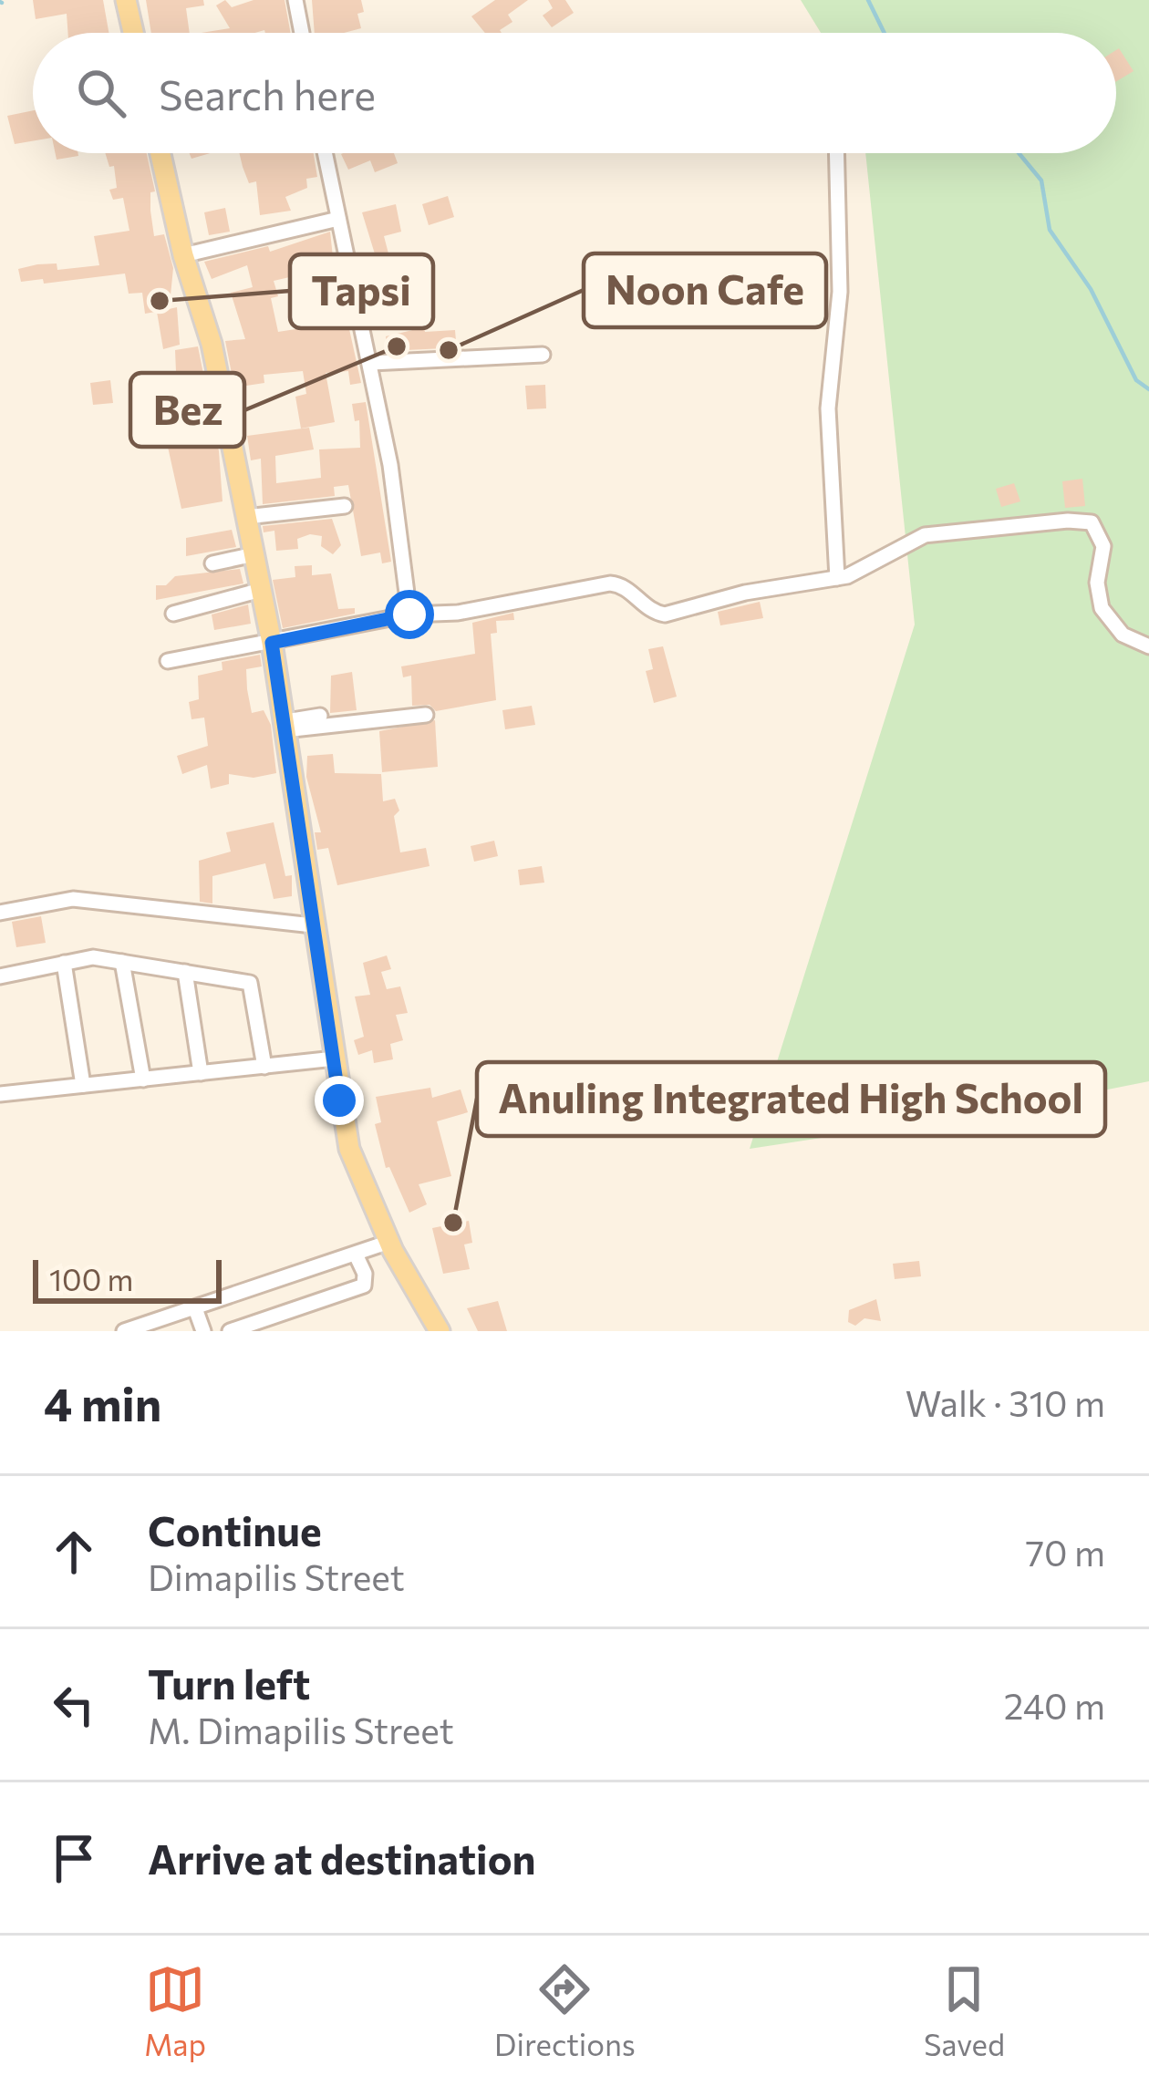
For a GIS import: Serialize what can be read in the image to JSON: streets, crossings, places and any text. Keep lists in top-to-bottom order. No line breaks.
{"places":["Tapsi","Bez","Noon Cafe","Anuling Integrated High School"],"scale_bar":"100 m","page":{"search":"Search here","scale":"100 m","heading":["4 min","Walk · 310 m"],"list":[["Continue","Dimapilis Street","70 m"],["Turn left","M. Dimapilis Street","240 m"],"Arrive at destination"],"nav":["Map","Directions","Saved"]}}
